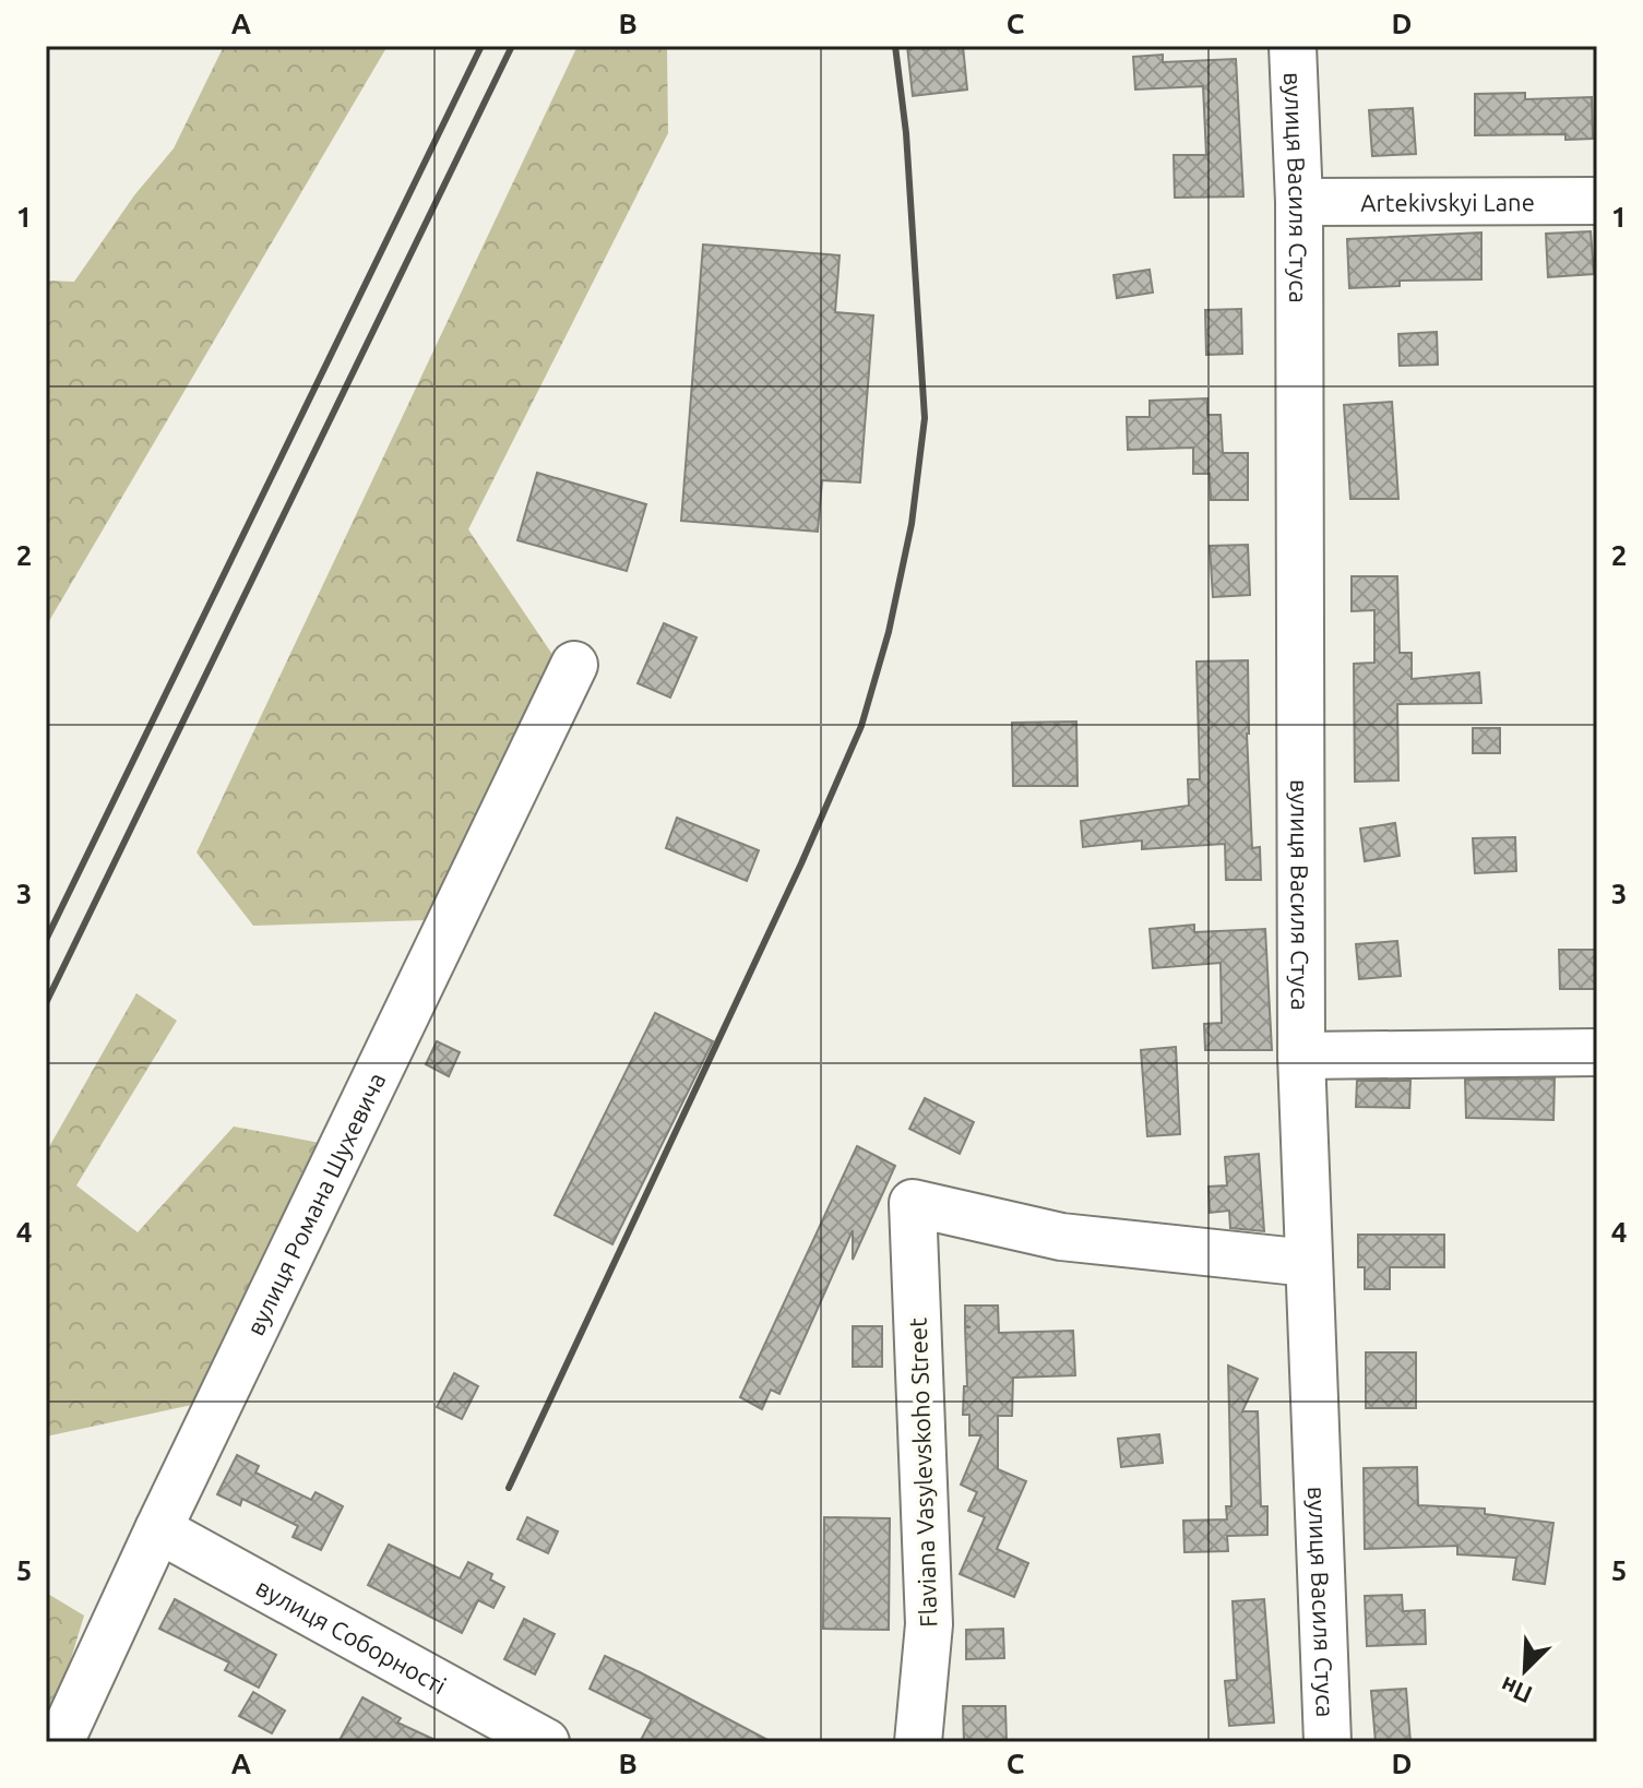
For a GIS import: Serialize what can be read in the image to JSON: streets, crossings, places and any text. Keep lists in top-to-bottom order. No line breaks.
{"streets":{"street":["вулиця Василя Стуса","Artekivskyi Lane","вулиця Романа Шухевича","Flaviana Vasylevskoho Street","вулиця Соборності"]},"crossings":[["вулиця Василя Стуса","Artekivskyi Lane"],["вулиця Василя Стуса","Flaviana Vasylevskoho Street"],["вулиця Романа Шухевича","вулиця Соборності"]],"north":"bottom left","grid":{"columns":["A","B","C","D"],"rows":["1","2","3","4","5"]}}
